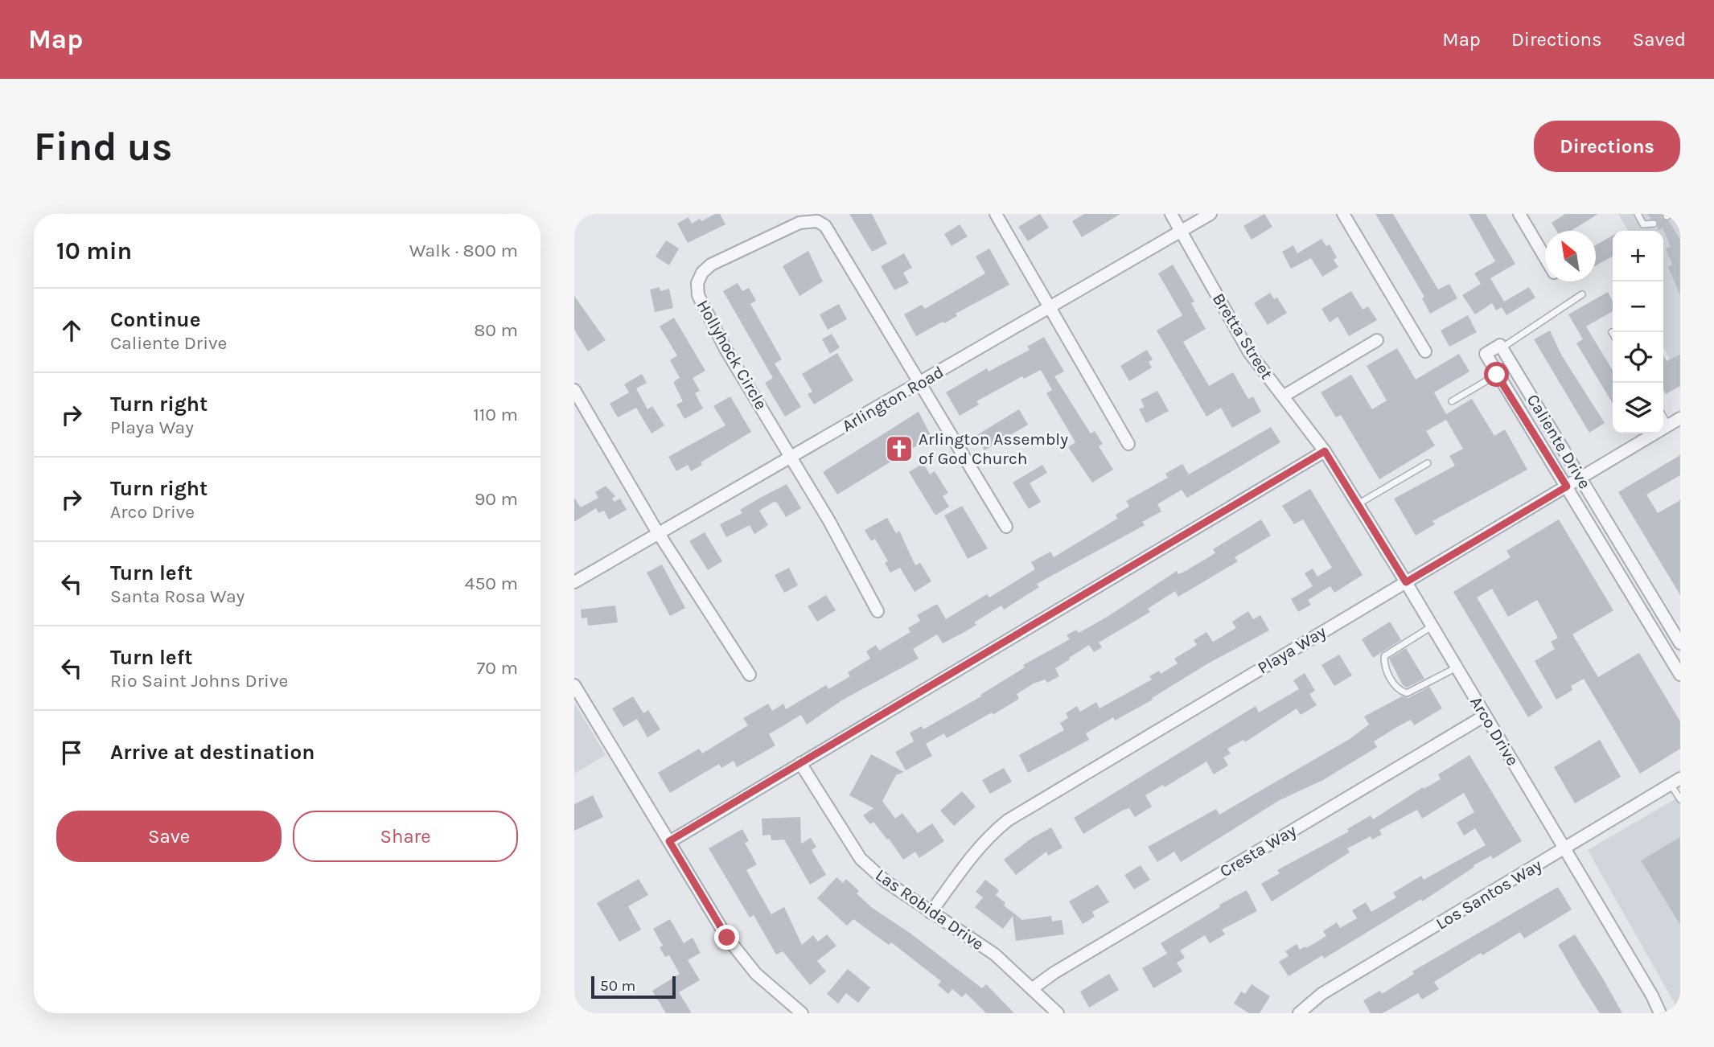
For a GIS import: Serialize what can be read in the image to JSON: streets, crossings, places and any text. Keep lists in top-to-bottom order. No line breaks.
{"streets":{"street":["Bretta Street","Hollyhock Circle","Arlington Road","Caliente Drive","Playa Way","Arco Drive","Cresta Way","Los Santos Way","Las Robida Drive"]},"crossings":[["Bretta Street","Arlington Road"],["Bretta Street","Arco Drive"],["Hollyhock Circle","Arlington Road"],["Caliente Drive","Playa Way"],["Playa Way","Arco Drive"],["Playa Way","Las Robida Drive"],["Arco Drive","Cresta Way"],["Arco Drive","Los Santos Way"],["Cresta Way","Las Robida Drive"]],"places":{"church":["Arlington Assembly of God Church"]},"scale_bar":"50 m","north":"top left","page":{"header":"Map","nav":["Map","Directions","Saved"],"buttons":["Directions",["Save","Share"]],"title":"Find us","heading":["10 min","Walk · 800 m"],"map_buttons":["+","−"],"list":[["Continue","Caliente Drive","80 m"],["Turn right","Playa Way","110 m"],["Turn right","Arco Drive","90 m"],["Turn left","Santa Rosa Way","450 m"],["Turn left","Rio Saint Johns Drive","70 m"],"Arrive at destination"],"scale":"50 m"}}
